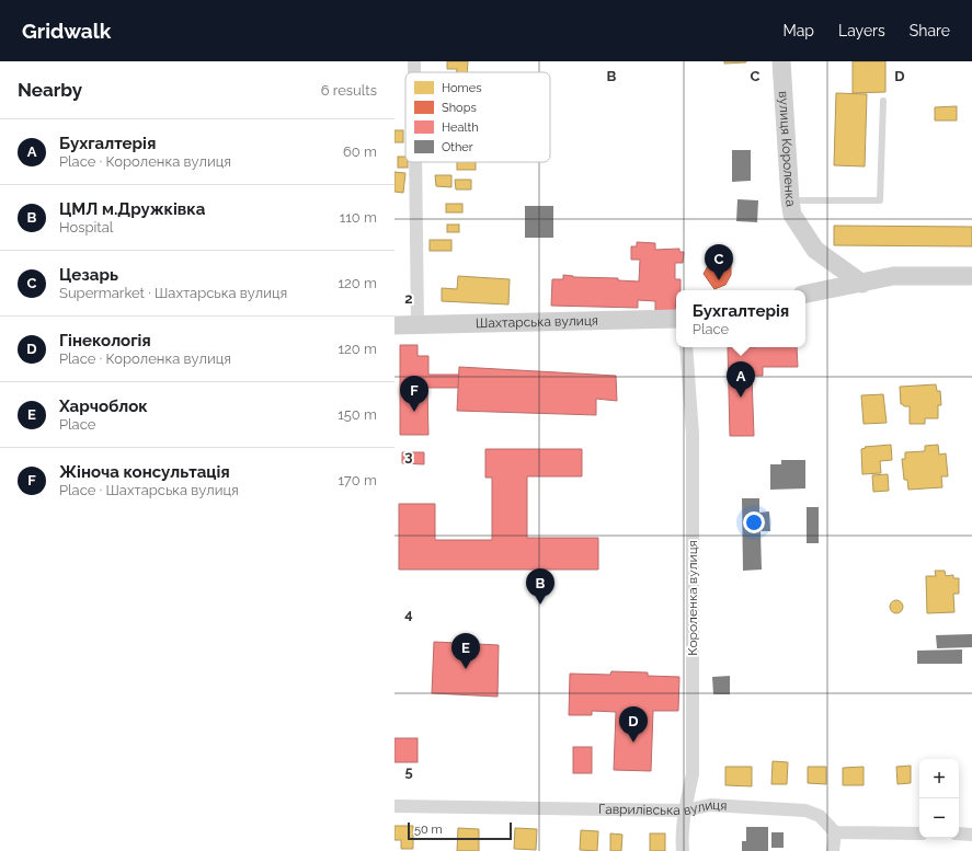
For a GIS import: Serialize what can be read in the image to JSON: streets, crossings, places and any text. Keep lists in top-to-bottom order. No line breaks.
{"streets":{"street":["вулиця Короленка","Шахтарська вулиця","Короленка вулиця","Гаврилівська вулиця"]},"crossings":[["Короленка вулиця","Гаврилівська вулиця"]],"legend":["Homes","Shops","Health","Other"],"scale_bar":"50 m","page":{"header":"Gridwalk","nav":["Map","Layers","Share"],"heading":["Nearby","6 results"],"list":[{"mark":"A","name":"Бухгалтерія","note":"Place · Короленка вулиця","value":"60 m"},{"mark":"B","name":"ЦМЛ м.Дружківка","note":"Hospital","value":"110 m"},{"mark":"C","name":"Цезарь","note":"Supermarket · Шахтарська вулиця","value":"120 m"},{"mark":"D","name":"Гінекологія","note":"Place · Короленка вулиця","value":"120 m"},{"mark":"E","name":"Харчоблок","note":"Place","value":"150 m"},{"mark":"F","name":"Жіноча консультація","note":"Place · Шахтарська вулиця","value":"170 m"}],"pins":["C","A","F","B","E","D"],"popup":["Бухгалтерія","Place"],"map_buttons":["+","−"],"scale":"50 m"},"grid":{"columns":["B","C","D"],"rows":["2","3","4","5"]}}
